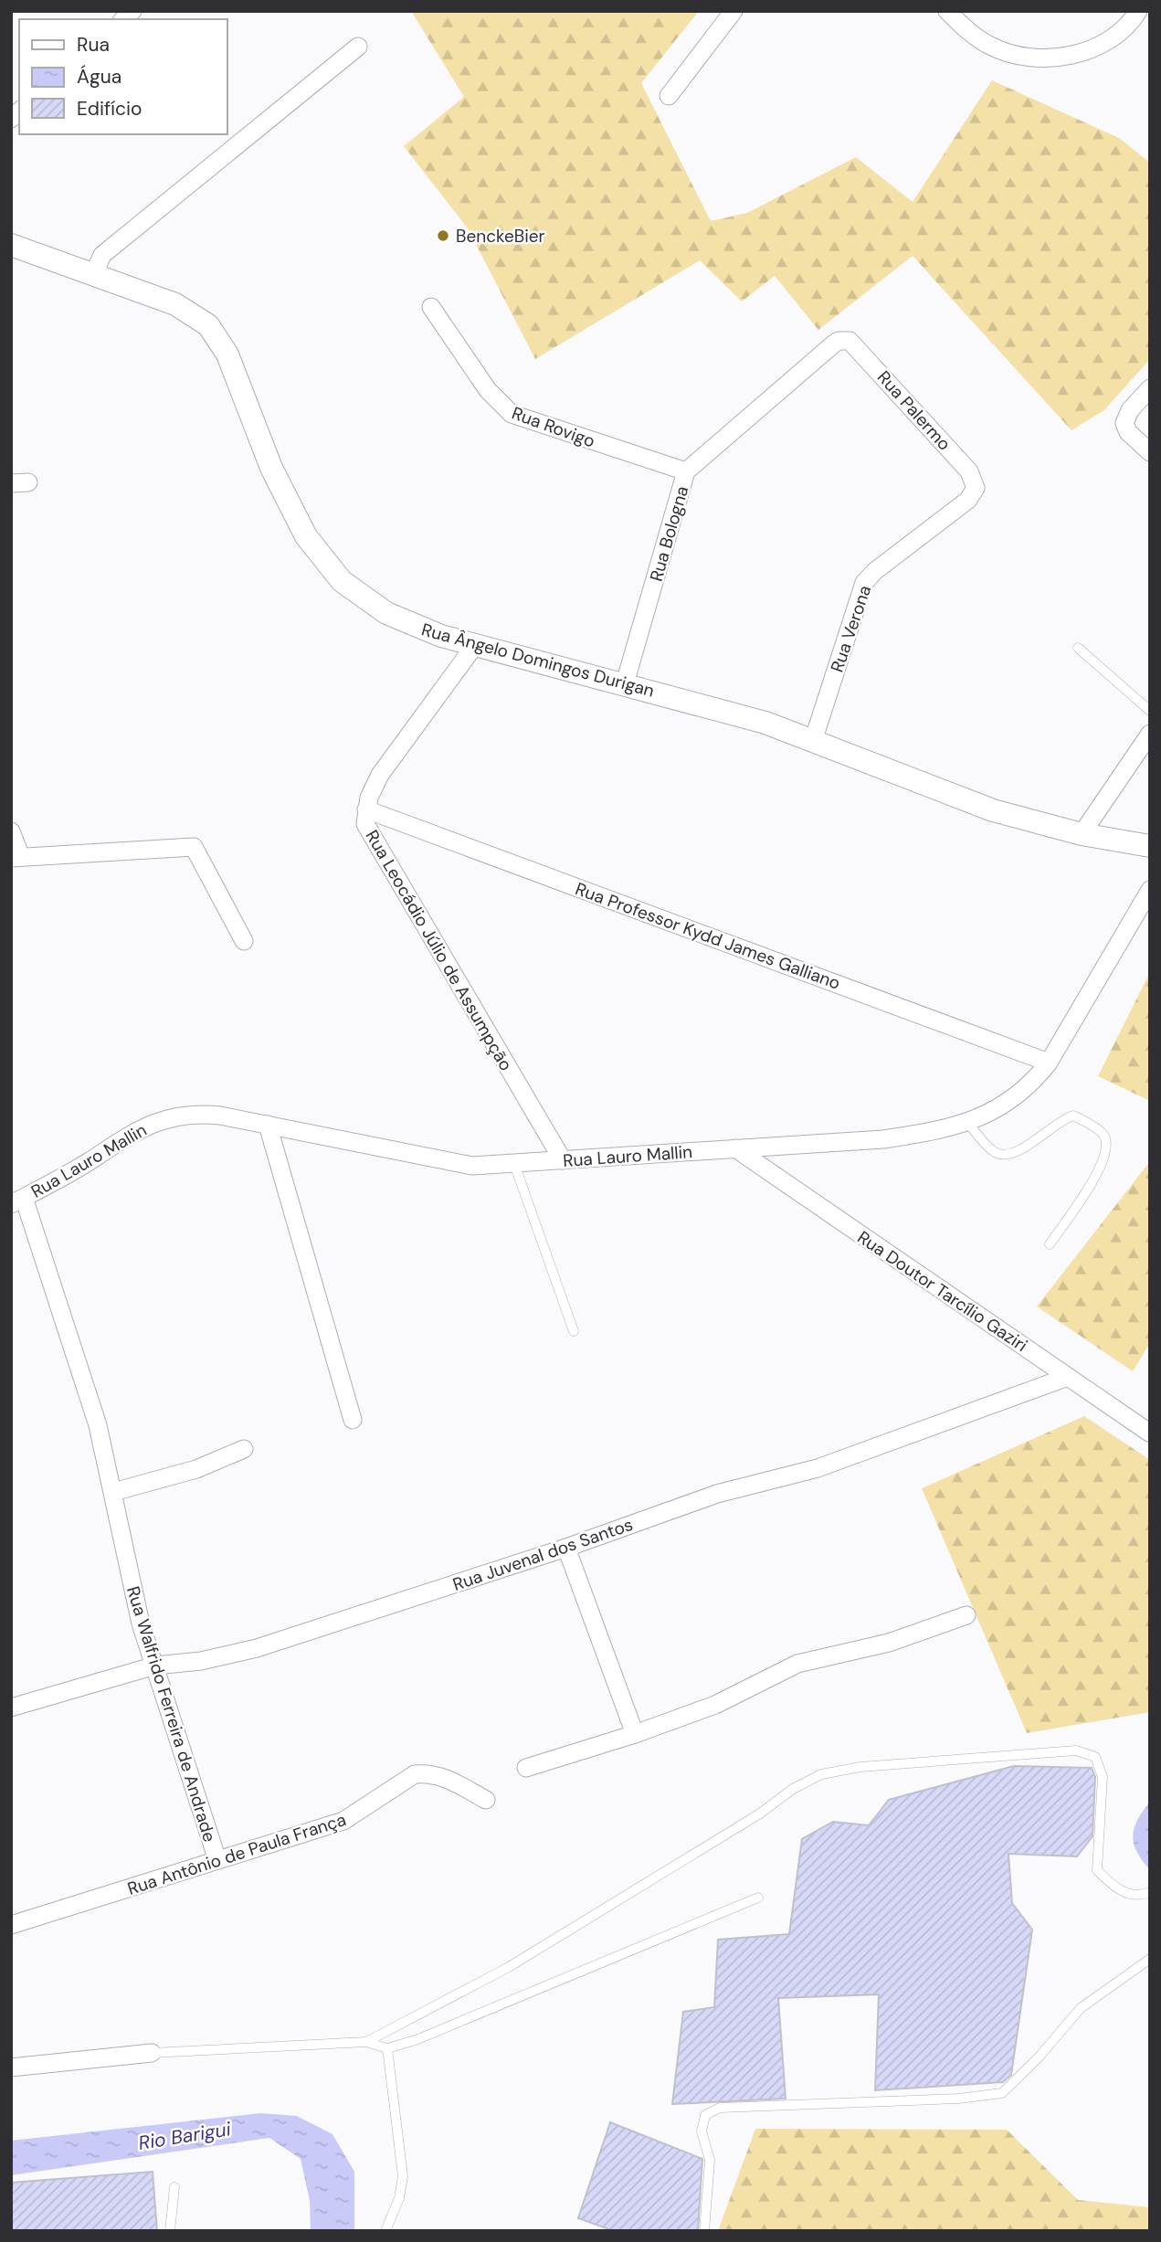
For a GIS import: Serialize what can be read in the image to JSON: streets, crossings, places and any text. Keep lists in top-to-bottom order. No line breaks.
{"streets":{"street":["Rua Palermo","Rua Rovigo","Rua Bologna","Rua Verona","Rua Ângelo Domingos Durigan","Rua Professor Kydd James Galliano","Rua Leocádio Júlio de Assumpção","Rua Lauro Mallin","Rua Doutor Tarcílio Gaziri","Rua Juvenal dos Santos","Rua Walfrido Ferreira de Andrade","Rua Antônio de Paula França"]},"crossings":[["Rua Palermo","Rua Bologna"],["Rua Palermo","Rua Verona"],["Rua Rovigo","Rua Bologna"],["Rua Bologna","Rua Ângelo Domingos Durigan"],["Rua Verona","Rua Ângelo Domingos Durigan"],["Rua Ângelo Domingos Durigan","Rua Leocádio Júlio de Assumpção"],["Rua Professor Kydd James Galliano","Rua Leocádio Júlio de Assumpção"],["Rua Professor Kydd James Galliano","Rua Lauro Mallin"],["Rua Leocádio Júlio de Assumpção","Rua Lauro Mallin"],["Rua Lauro Mallin","Rua Doutor Tarcílio Gaziri"],["Rua Lauro Mallin","Rua Walfrido Ferreira de Andrade"],["Rua Doutor Tarcílio Gaziri","Rua Juvenal dos Santos"],["Rua Juvenal dos Santos","Rua Walfrido Ferreira de Andrade"],["Rua Walfrido Ferreira de Andrade","Rua Antônio de Paula França"]],"water":["Rio Barigui"],"places":["BenckeBier"],"legend":["Rua","Água","Edifício"]}
